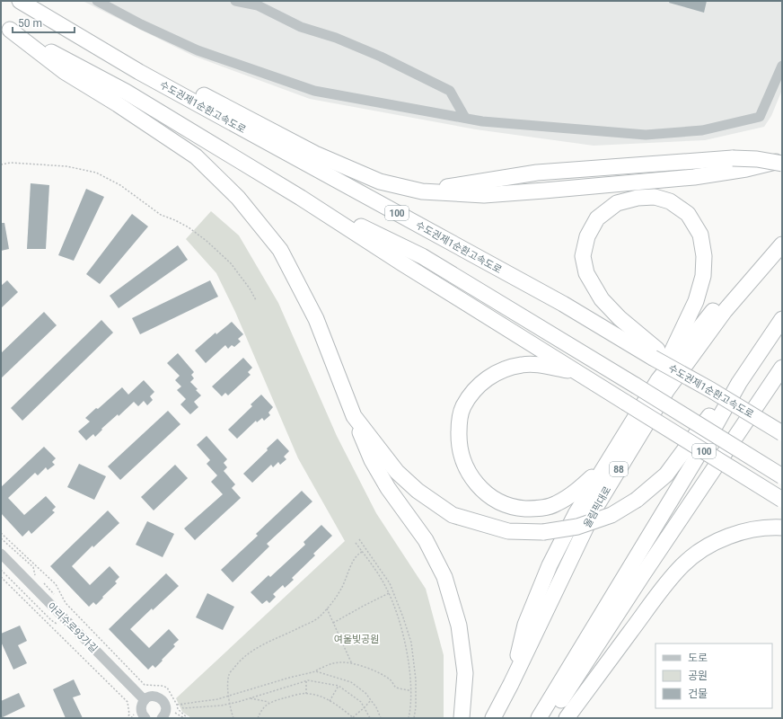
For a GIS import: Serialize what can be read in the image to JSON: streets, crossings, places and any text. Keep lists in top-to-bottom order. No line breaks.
{"streets":{"highway":["수도권제1순환고속도로","100","88","올림픽대로"],"street":["아리수로93가길"]},"parks":["여울빛공원"],"legend":["도로","공원","건물"],"scale_bar":"50 m"}
